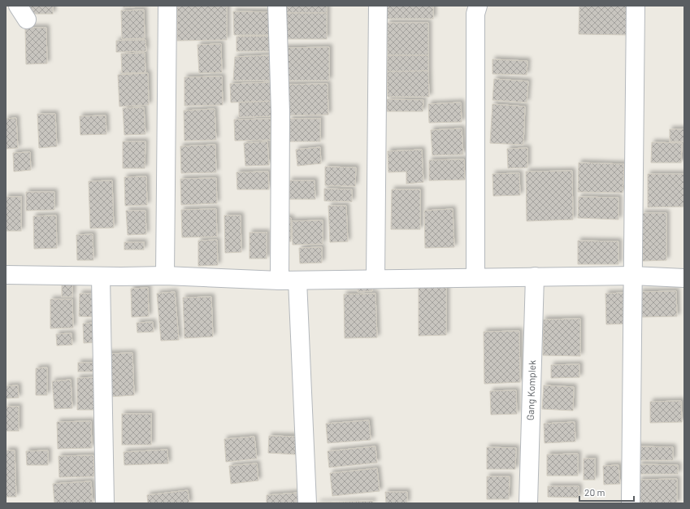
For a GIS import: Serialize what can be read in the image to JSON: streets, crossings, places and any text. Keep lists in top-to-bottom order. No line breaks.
{"streets":{"street":["Gang Komplek"]},"scale_bar":"20 m"}
